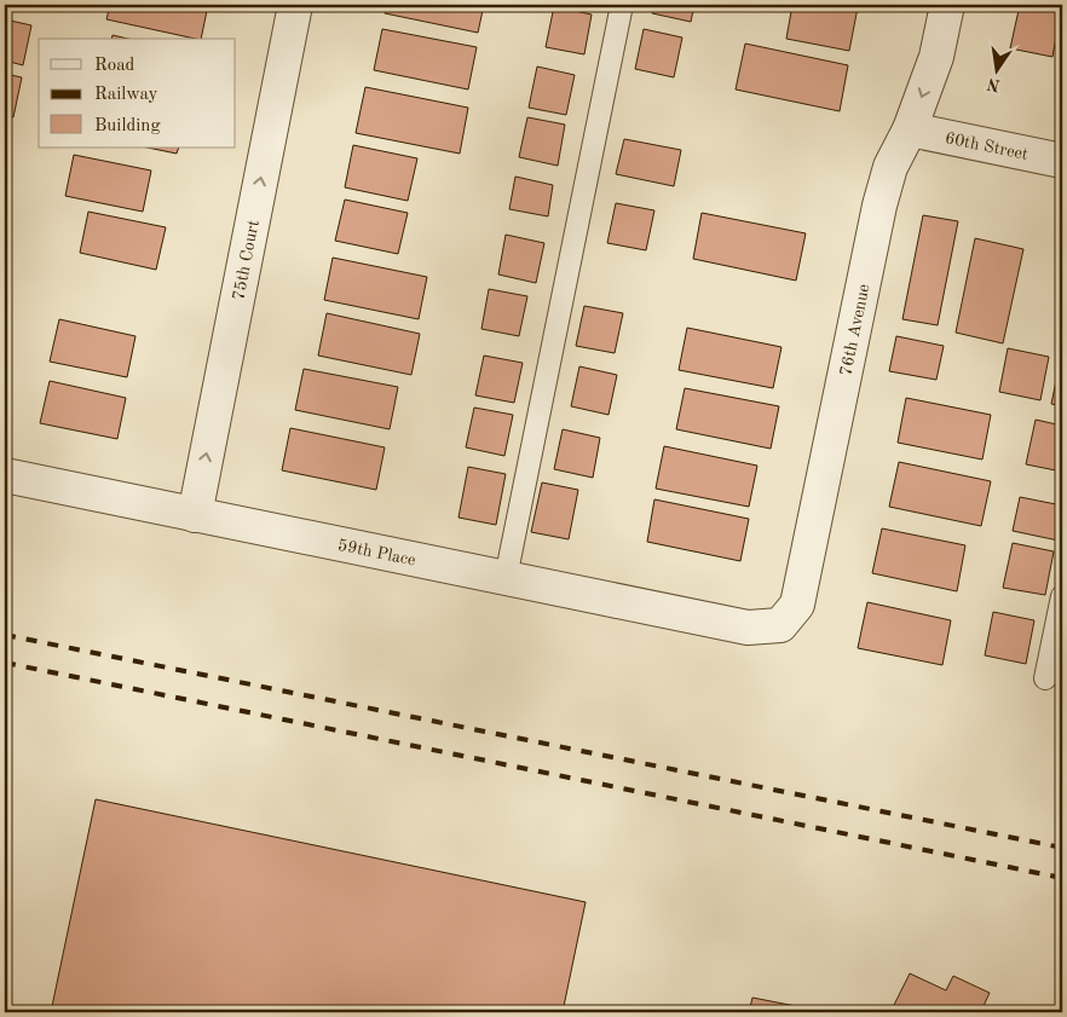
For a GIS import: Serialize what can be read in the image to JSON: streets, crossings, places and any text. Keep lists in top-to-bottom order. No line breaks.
{"streets":{"street":["60th Street","75th Court","76th Avenue","59th Place"]},"crossings":[["60th Street","76th Avenue"],["75th Court","59th Place"],["76th Avenue","59th Place"]],"one_way":["75th Court"],"legend":["Road","Railway","Building"],"north":"bottom"}
